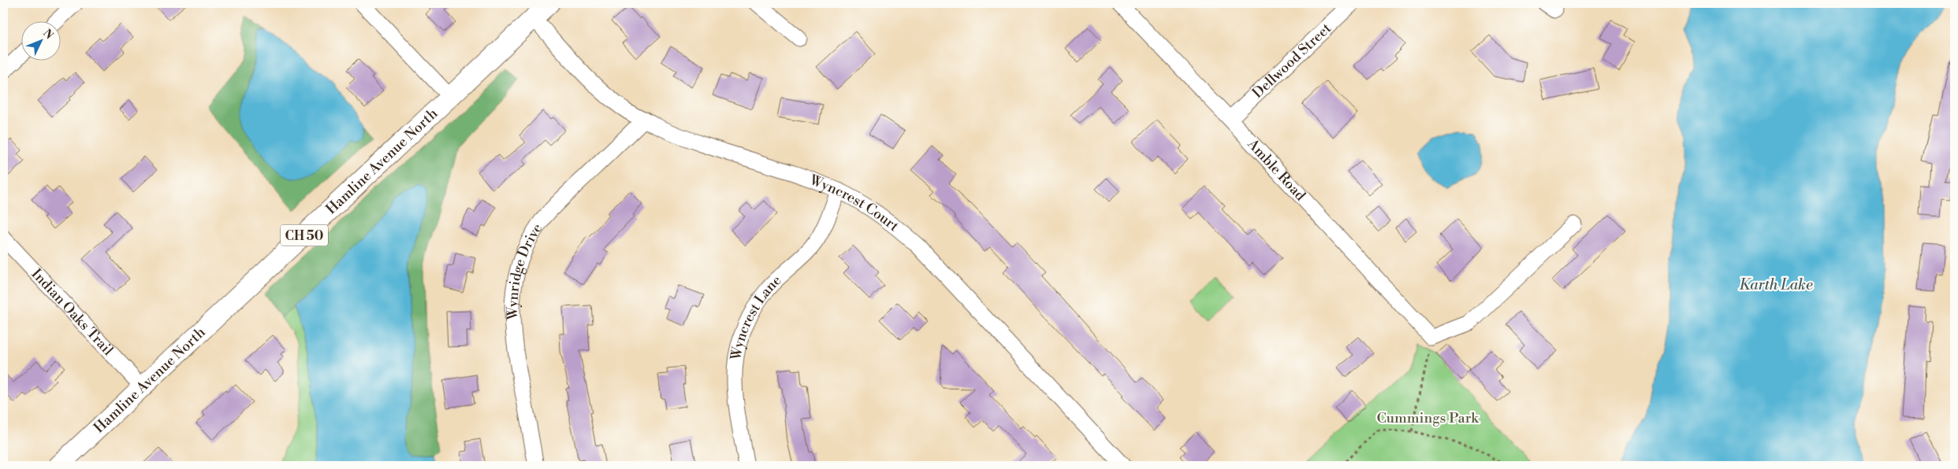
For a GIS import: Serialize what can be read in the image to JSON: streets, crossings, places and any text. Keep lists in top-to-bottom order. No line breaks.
{"streets":{"main road":["Hamline Avenue North","CH 50"],"street":["Dellwood Street","Amble Road","Wyncrest Court","Wynridge Drive","Indian Oaks Trail","Wyncrest Lane"]},"crossings":[["Dellwood Street","Amble Road"],["Hamline Avenue North","Wyncrest Court"],["Hamline Avenue North","Indian Oaks Trail"],["Wyncrest Court","Wynridge Drive"],["Wyncrest Court","Wyncrest Lane"]],"water":["Karth Lake"],"parks":["Cummings Park"],"north":"top right"}
